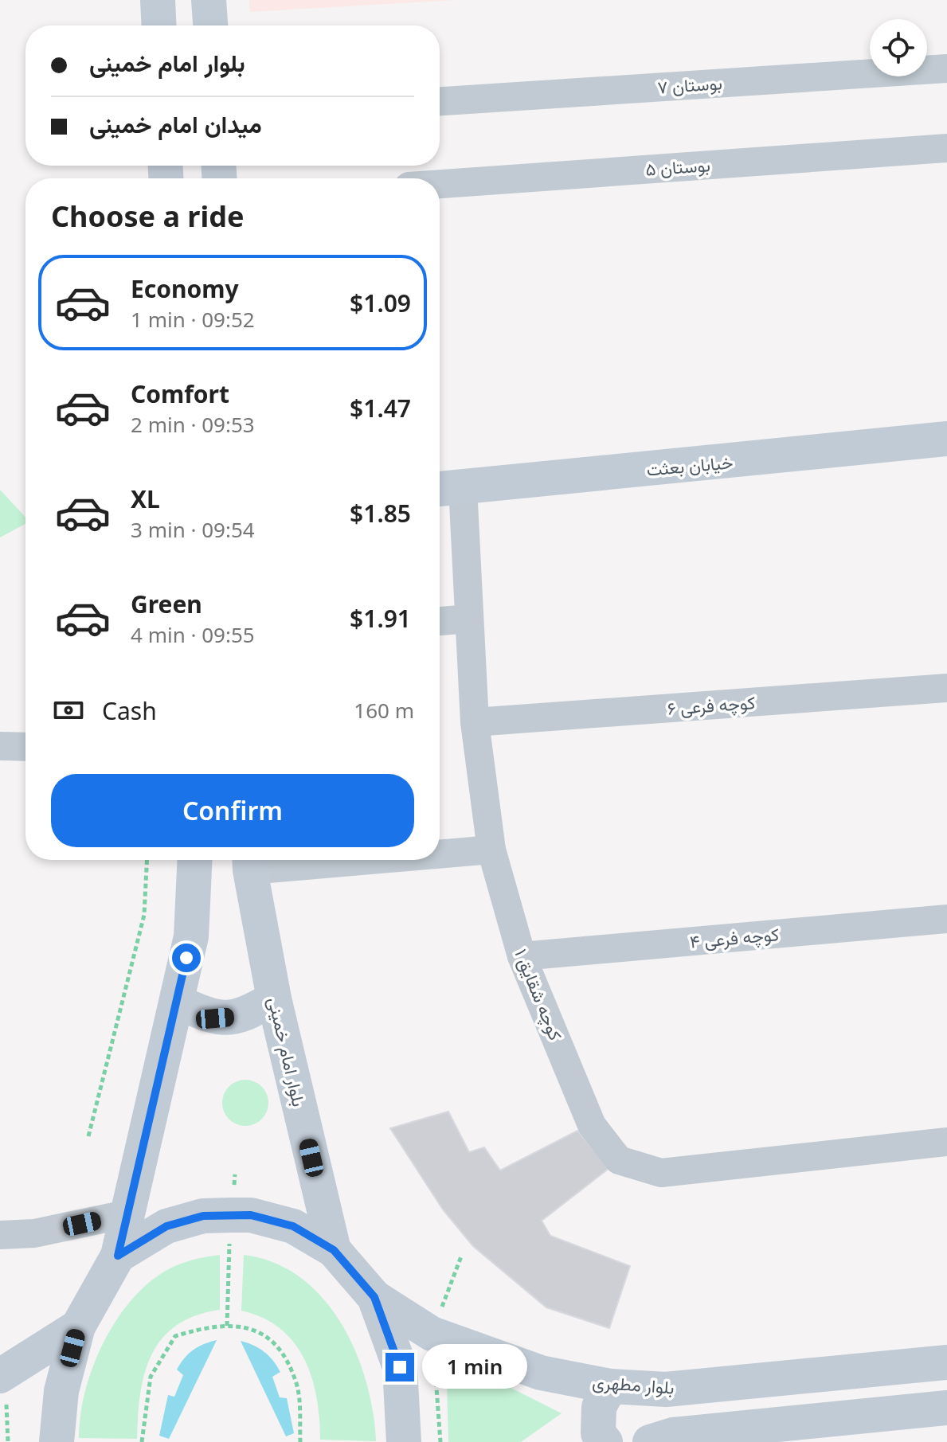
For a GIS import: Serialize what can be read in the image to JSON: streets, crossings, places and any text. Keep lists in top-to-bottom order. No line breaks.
{"streets":{"main road":["خیابان بعثت","بلوار امام خمینی","بلوار مطهری"],"street":["بوستان ۷","بوستان ۵","کوچه فرعی ۶","کوچه فرعی ۴","کوچه شقایق ۱"]},"crossings":[["خیابان بعثت","کوچه شقایق ۱"],["کوچه فرعی ۶","کوچه شقایق ۱"],["کوچه فرعی ۴","کوچه شقایق ۱"]],"page":{"banner":["بلوار امام خمینی","میدان امام خمینی"],"heading":"Choose a ride","list":[{"name":"Economy","note":"1 min · 09:52","value":"$1.09"},{"name":"Comfort","note":"2 min · 09:53","value":"$1.47"},{"name":"XL","note":"3 min · 09:54","value":"$1.85"},{"name":"Green","note":"4 min · 09:55","value":"$1.91"}],"pay":["Cash","160 m"],"buttons":"Confirm","bubble":"1 min"}}
